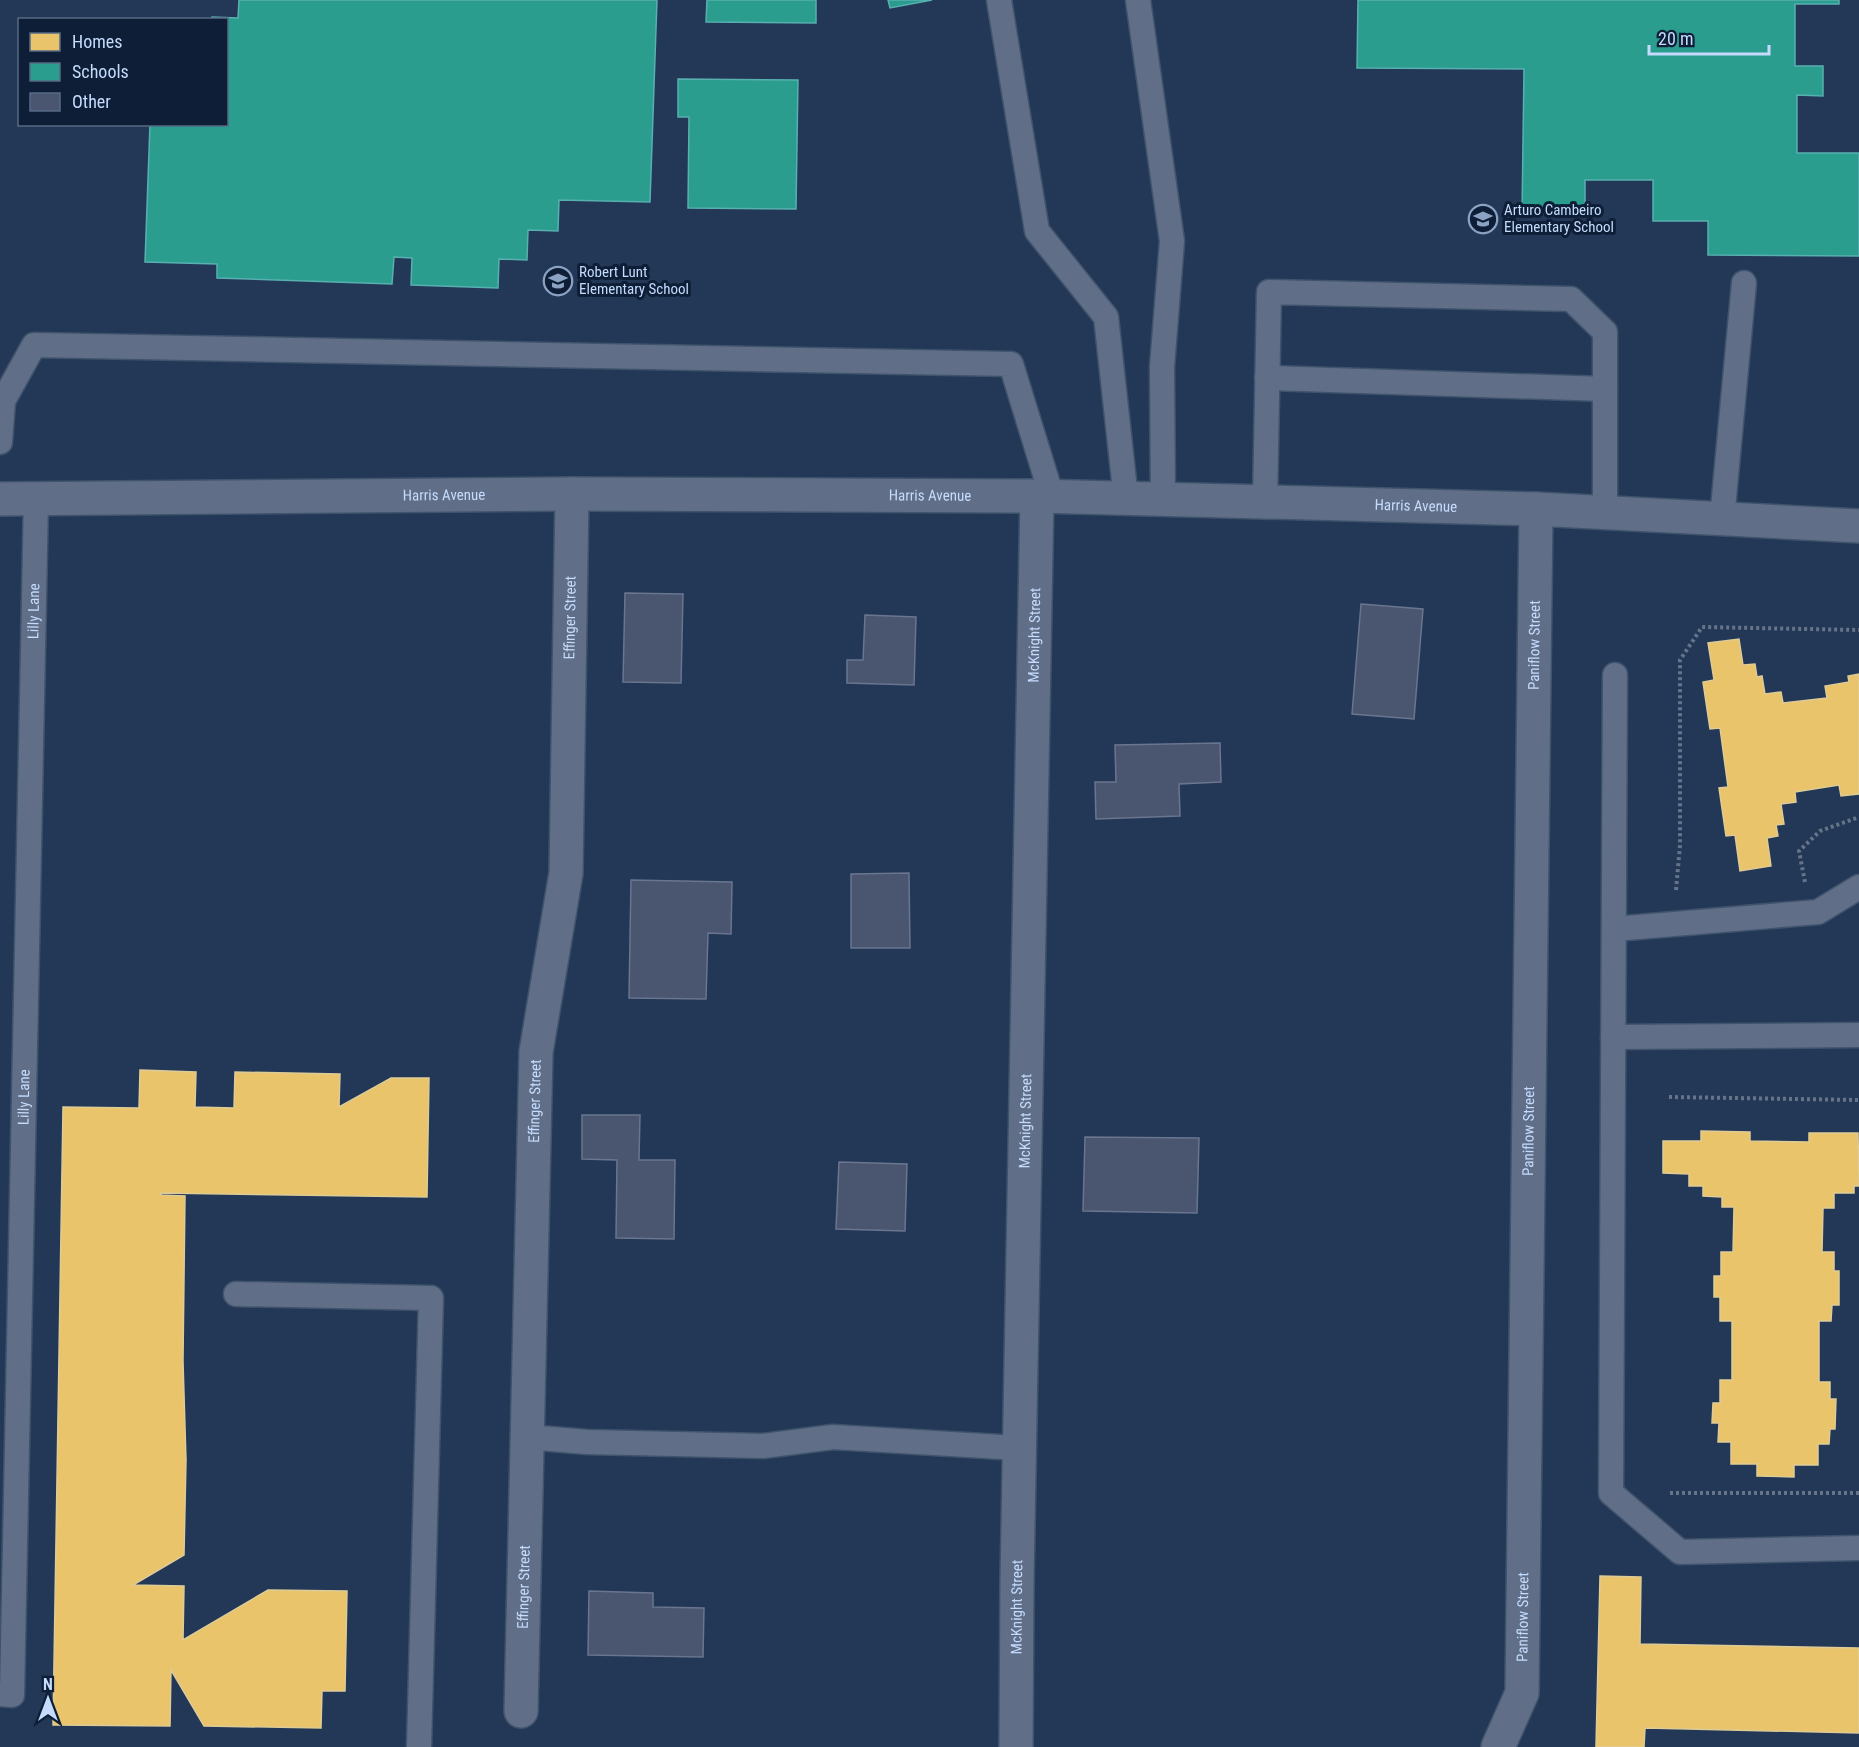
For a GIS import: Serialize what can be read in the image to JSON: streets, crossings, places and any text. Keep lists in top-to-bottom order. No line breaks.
{"streets":{"street":["Harris Avenue","Effinger Street","McKnight Street","Paniflow Street"],"lane":["Lilly Lane"]},"crossings":[["Harris Avenue","Lilly Lane"],["Harris Avenue","Effinger Street"],["Harris Avenue","McKnight Street"],["Harris Avenue","Paniflow Street"]],"places":{"school or university":["Arturo Cambeiro Elementary School","Robert Lunt Elementary School"]},"legend":["Homes","Schools","Other"],"scale_bar":"20 m","north":"top"}
